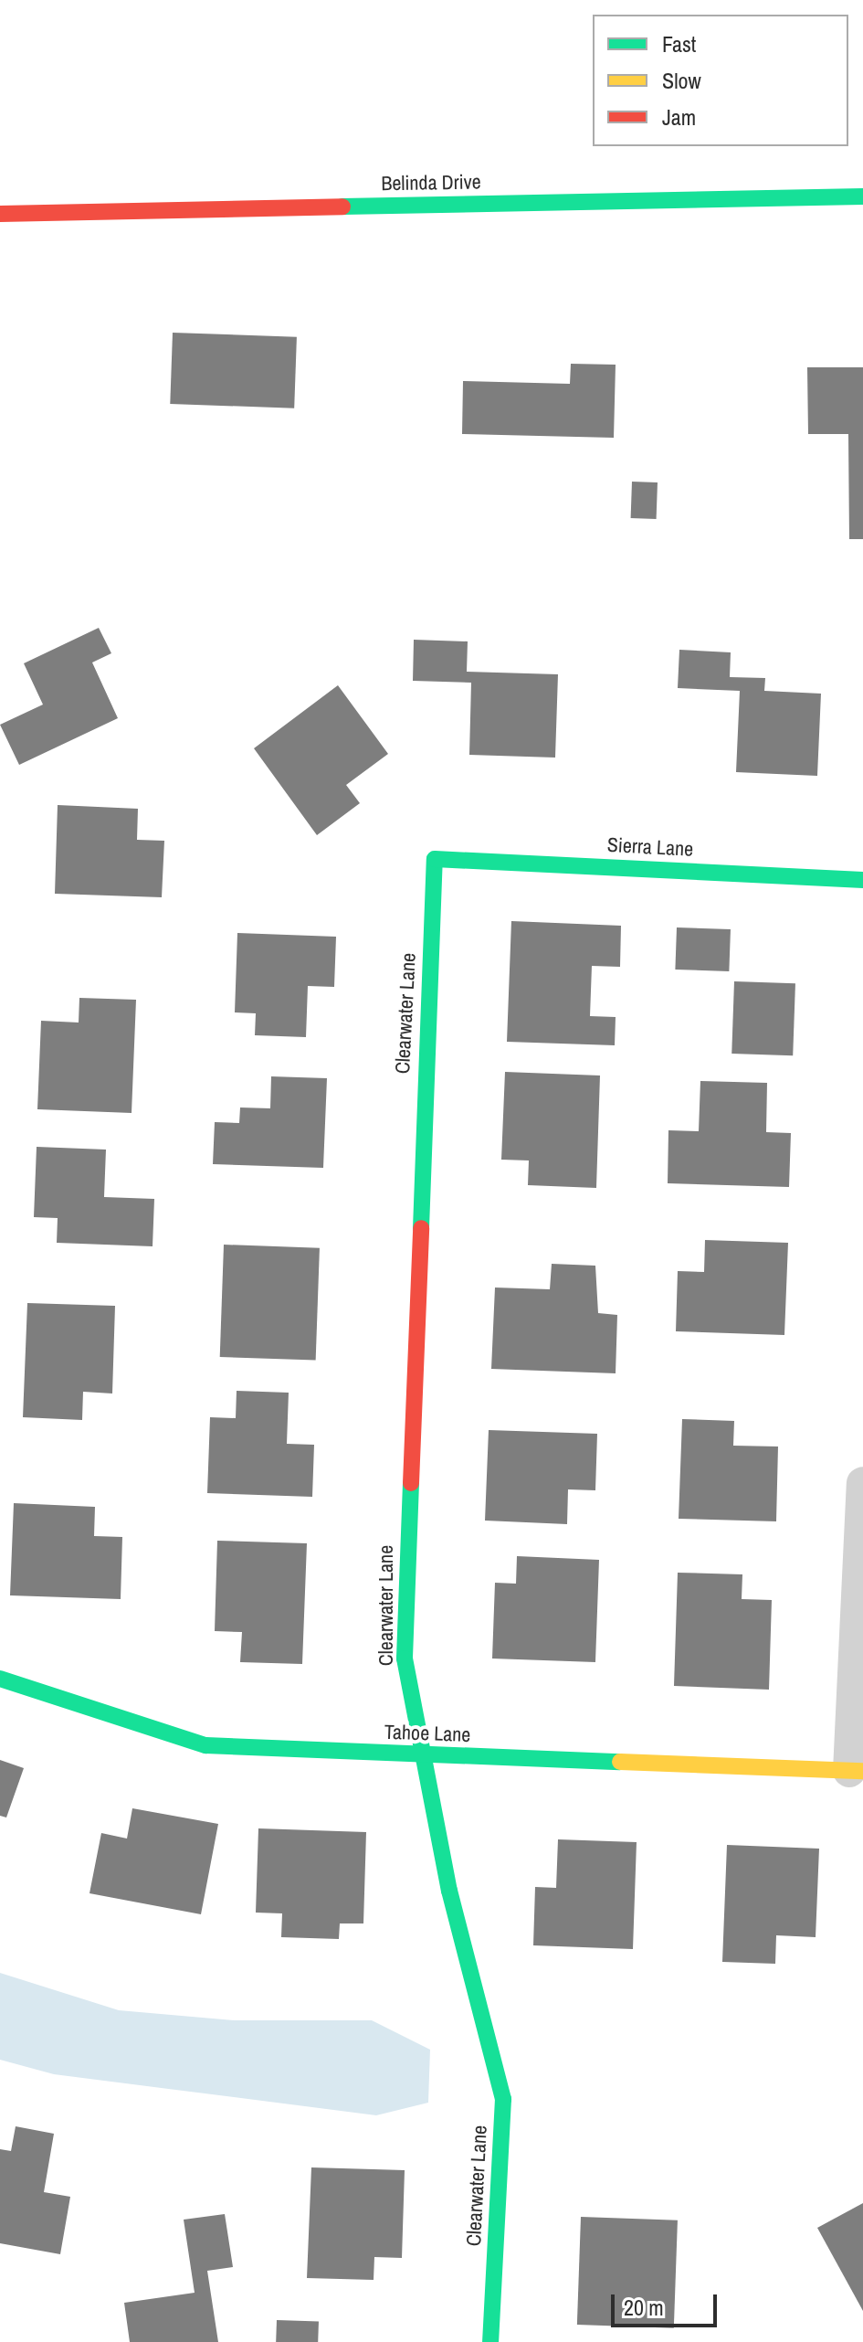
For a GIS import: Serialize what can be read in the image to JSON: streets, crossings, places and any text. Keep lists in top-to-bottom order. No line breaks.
{"streets":{"street":["Belinda Drive","Sierra Lane","Clearwater Lane","Tahoe Lane"]},"crossings":[["Sierra Lane","Clearwater Lane"],["Clearwater Lane","Tahoe Lane"]],"legend":["Fast","Slow","Jam"],"scale_bar":"20 m"}
